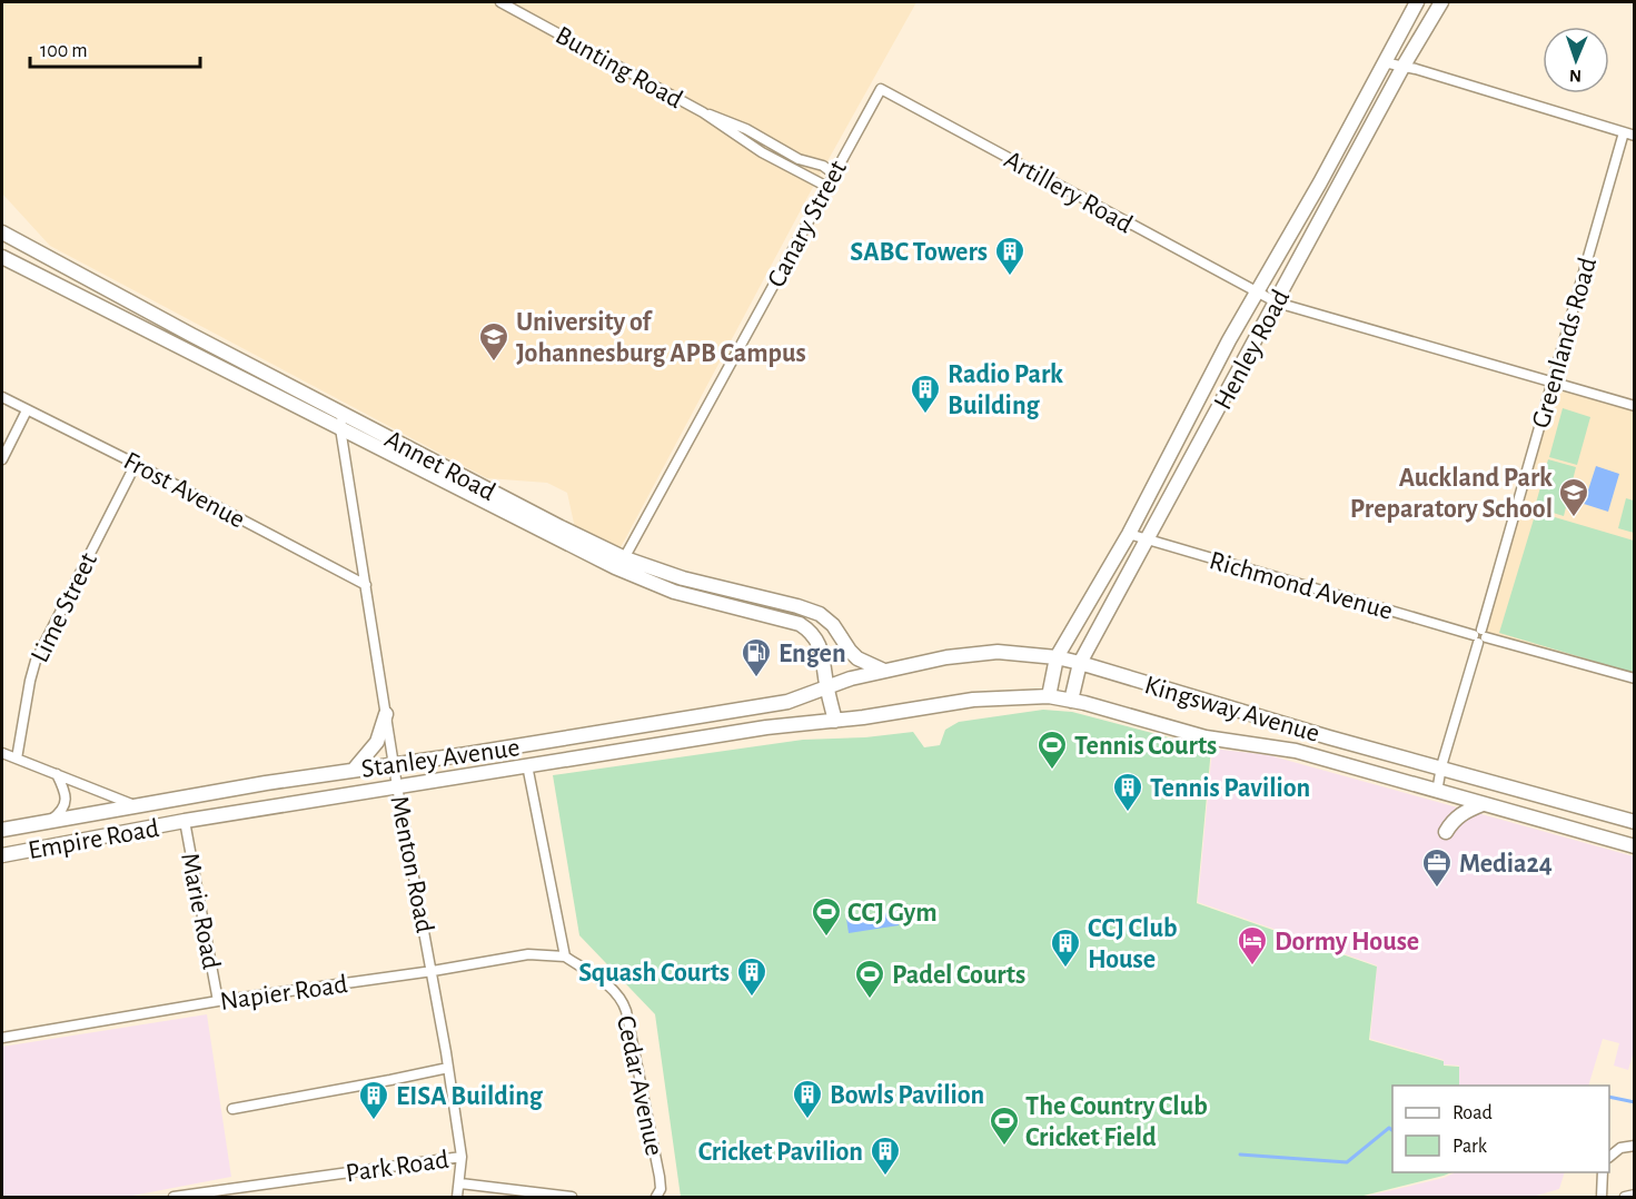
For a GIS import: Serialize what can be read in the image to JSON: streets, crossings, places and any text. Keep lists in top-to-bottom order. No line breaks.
{"streets":{"main road":["Henley Road","Annet Road","Kingsway Avenue","Stanley Avenue","Empire Road"],"street":["Bunting Road","Artillery Road","Canary Street","Greenlands Road","Frost Avenue","Richmond Avenue","Lime Street","Menton Road","Marie Road","Napier Road","Cedar Avenue","Park Road"]},"crossings":[["Bunting Road","Canary Street"],["Artillery Road","Canary Street"],["Artillery Road","Greenlands Road"],["Artillery Road","Henley Road"],["Canary Street","Annet Road"],["Greenlands Road","Richmond Avenue"],["Greenlands Road","Kingsway Avenue"],["Henley Road","Richmond Avenue"],["Henley Road","Kingsway Avenue"],["Annet Road","Kingsway Avenue"],["Annet Road","Stanley Avenue"],["Annet Road","Menton Road"],["Frost Avenue","Lime Street"],["Frost Avenue","Menton Road"],["Kingsway Avenue","Stanley Avenue"],["Stanley Avenue","Empire Road"],["Stanley Avenue","Menton Road"],["Stanley Avenue","Marie Road"],["Empire Road","Marie Road"],["Menton Road","Napier Road"],["Menton Road","Park Road"],["Marie Road","Napier Road"],["Napier Road","Cedar Avenue"]],"places":{"building":["SABC Towers","Radio Park Building","Tennis Pavilion","CCJ Club House","Squash Courts","Bowls Pavilion","EISA Building","Cricket Pavilion"],"school or university":["University of Johannesburg APB Campus","Auckland Park Preparatory School"],"fuel station":["Engen"],"sports":["Tennis Courts","CCJ Gym","Padel Courts","The Country Club Cricket Field"],"office":["Media24"],"hotel":["Dormy House"]},"legend":["Road","Park"],"scale_bar":"100 m","north":"bottom"}
